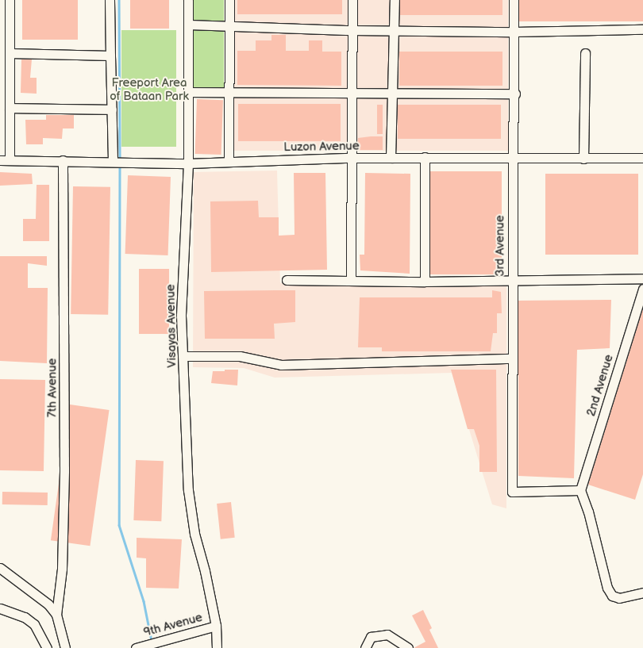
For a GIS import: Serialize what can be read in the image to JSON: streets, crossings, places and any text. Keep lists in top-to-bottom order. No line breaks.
{"streets":{"street":["Luzon Avenue","3rd Avenue","Visayas Avenue","2nd Avenue","7th Avenue","9th Avenue"]},"crossings":[["Luzon Avenue","3rd Avenue"],["Luzon Avenue","Visayas Avenue"],["Luzon Avenue","7th Avenue"],["3rd Avenue","2nd Avenue"],["Visayas Avenue","9th Avenue"]],"parks":["Freeport Area of Bataan Park"]}
